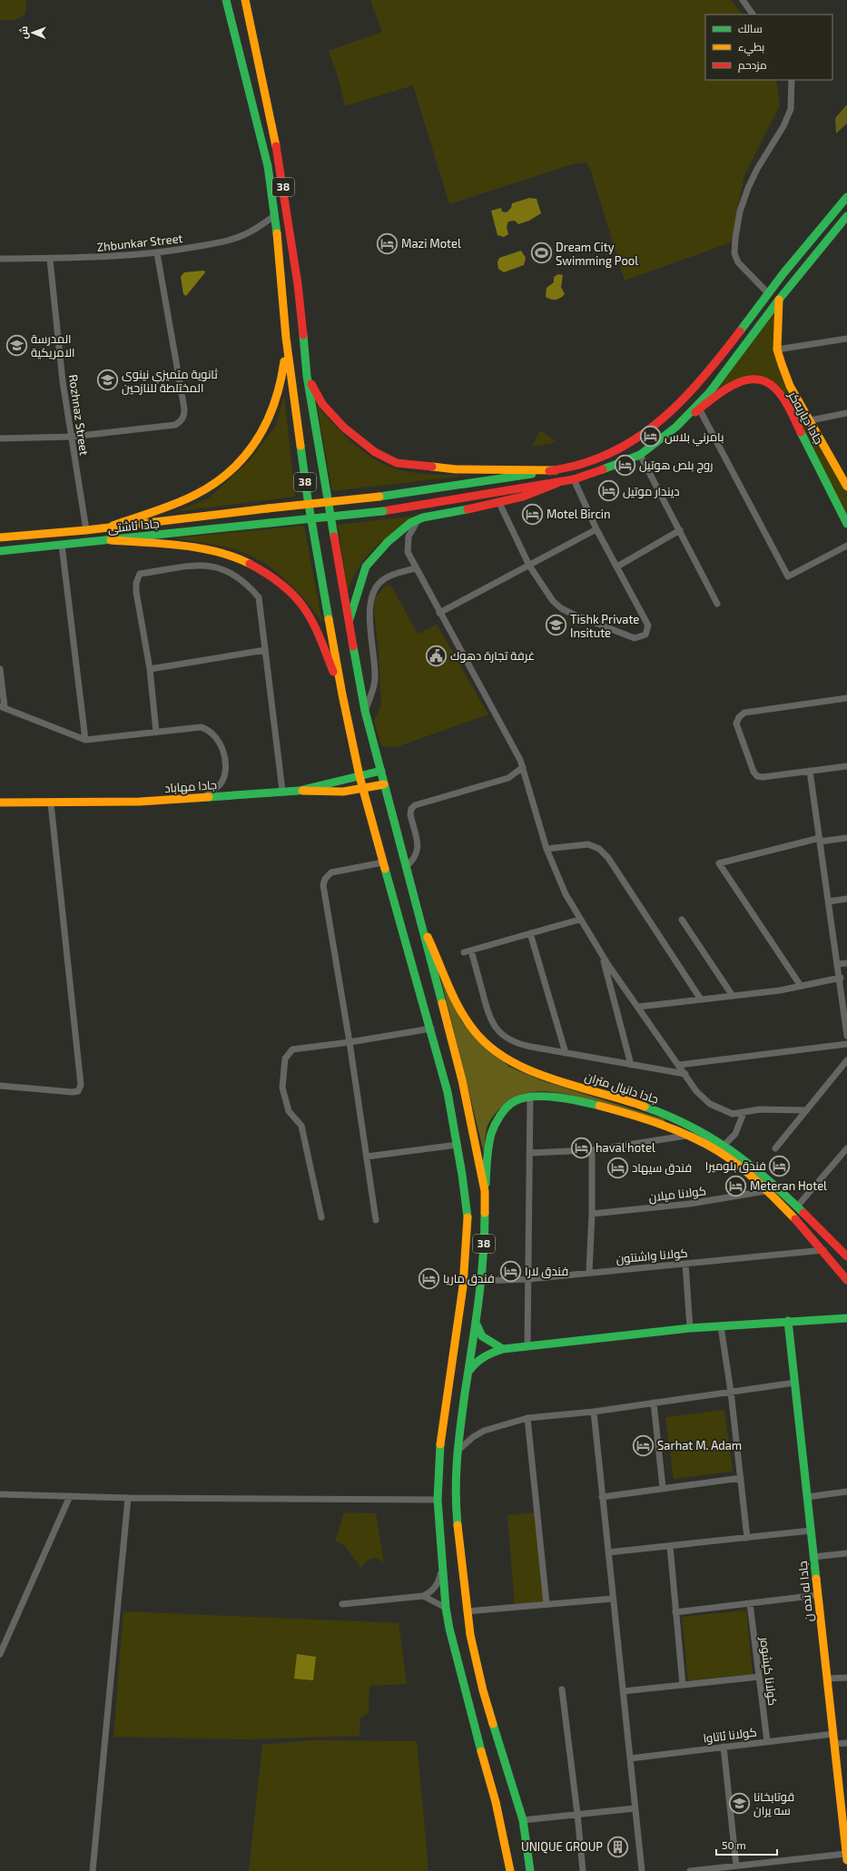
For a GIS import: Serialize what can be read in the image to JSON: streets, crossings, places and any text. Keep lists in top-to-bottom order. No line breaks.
{"streets":{"main road":["38","جادا دیاربه‌كر","جادا ئاشتی","جادا مهاباد","جادا دانيال متران","جادا له نده ن"],"street":["Zhbunkar Street","Rozhnaz Street","كولانا ميلان","كولانا واشنتون","كولانا كیشوه‌ر","كولانا ئاتاوا"]},"crossings":[["38","Zhbunkar Street"],["38","جادا مهاباد"],["38","جادا دانيال متران"],["38","كولانا واشنتون"],["Zhbunkar Street","Rozhnaz Street"],["Rozhnaz Street","جادا ئاشتی"],["جادا دانيال متران","كولانا ميلان"],["جادا دانيال متران","كولانا واشنتون"],["جادا له نده ن","كولانا ئاتاوا"],["كولانا كیشوه‌ر","كولانا ئاتاوا"]],"places":{"hotel":["Mazi Motel","بامرني بلاس","روج بلص هوتيل","ديندار موتيل","Motel Bircin","haval hotel","فندق بلوميرا","فندق سيهاد","Meteran Hotel","فندق لارا","فندق ماريا","Sarhat M. Adam"],"sports":["Dream City Swimming Pool"],"school or university":["المدرسة الامريكية","ثانوية متميزي نينوى المختلطة للنازحين","Tishk Private Insitute","قوتابخانا سه يران"],"public building":["غرفة تجارة دهوك"],"building":["UNIQUE GROUP"]},"legend":["سالك","بطيء","مزدحم"],"scale_bar":"50 m","north":"left"}
